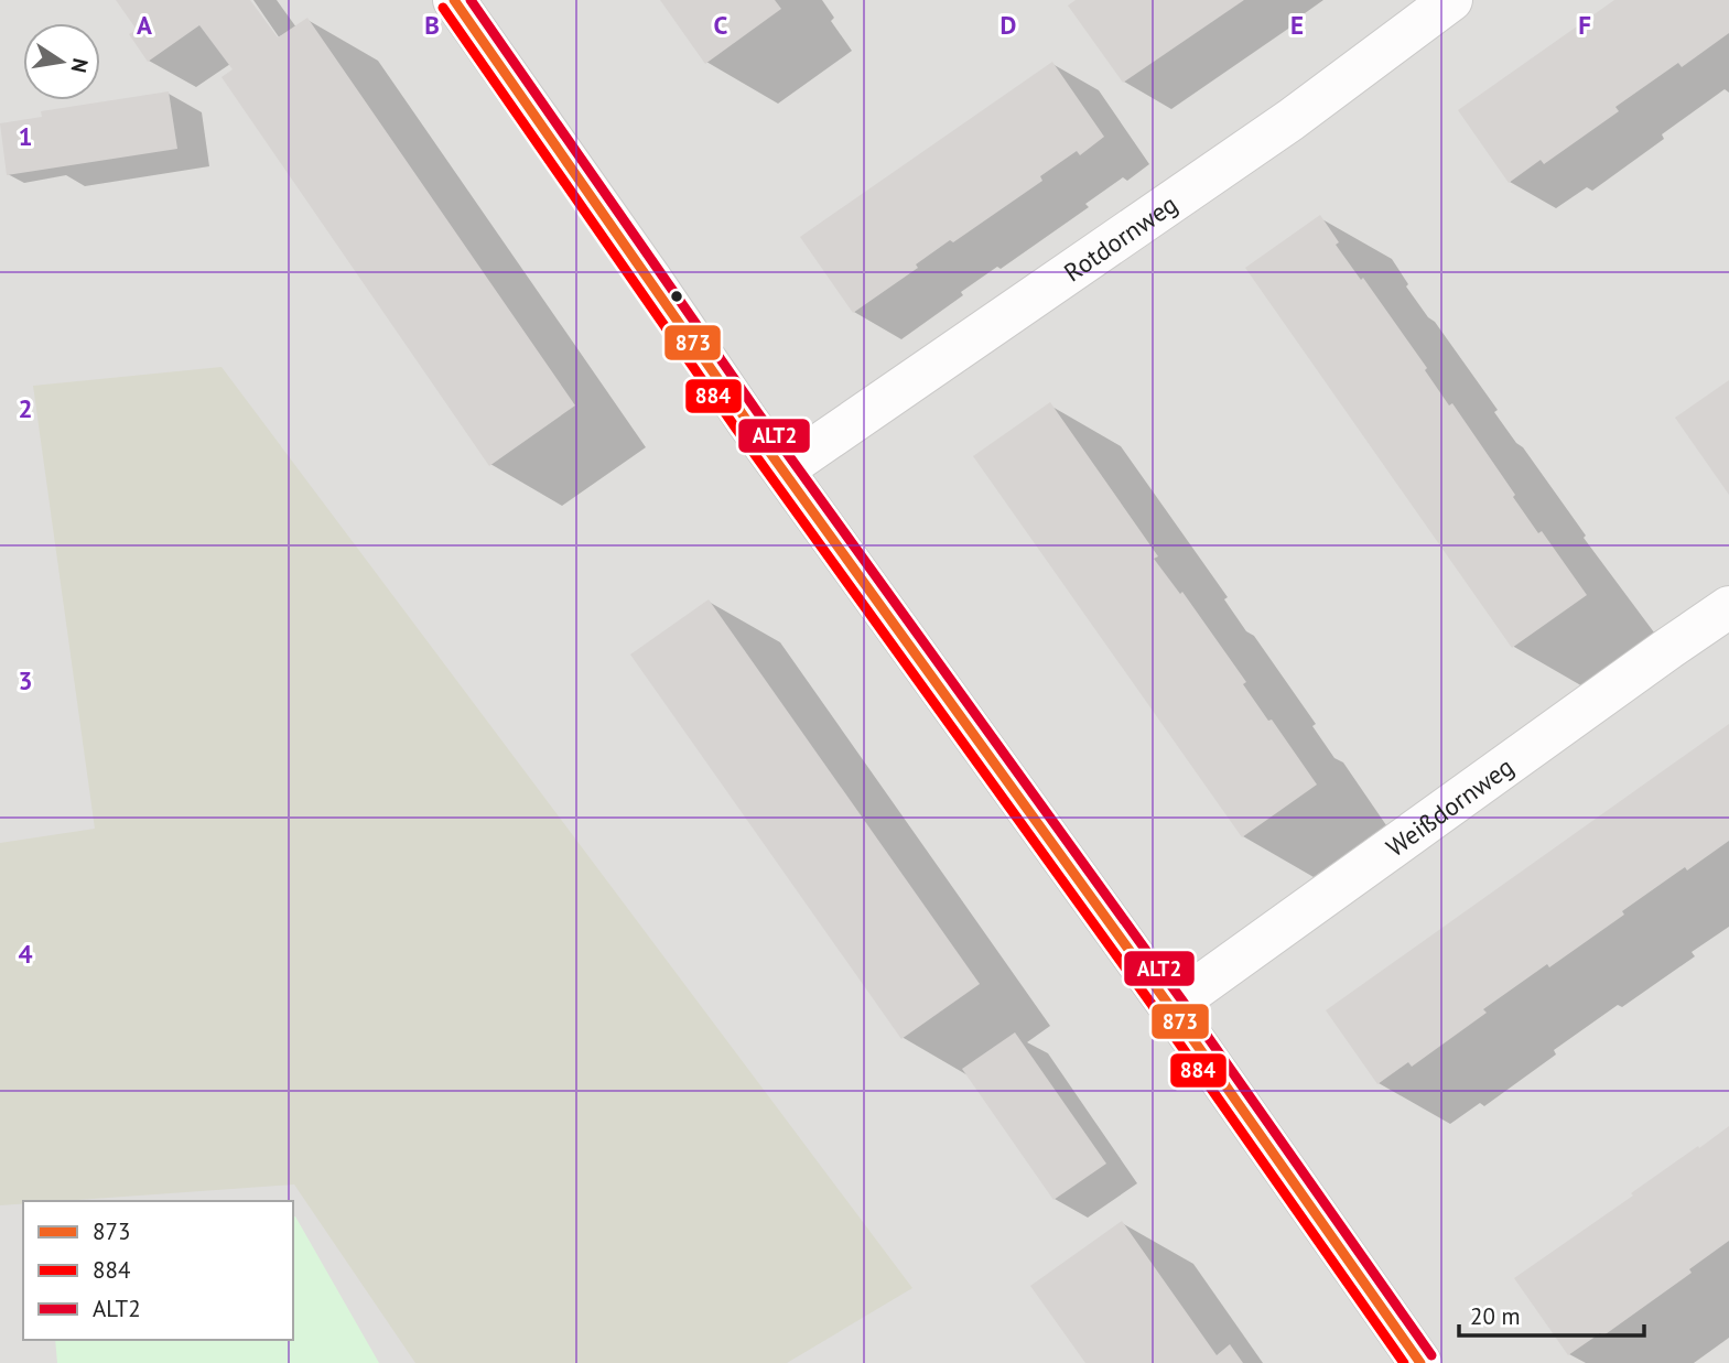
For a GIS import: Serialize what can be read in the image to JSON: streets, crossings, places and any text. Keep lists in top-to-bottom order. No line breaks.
{"streets":{"street":["Rotdornweg","Weißdornweg"]},"lines":["transit line 873","transit line ALT2","transit line 884"],"legend":["873","884","ALT2"],"scale_bar":"20 m","north":"right","grid":{"columns":["A","B","C","D","E","F"],"rows":["1","2","3","4"]}}
